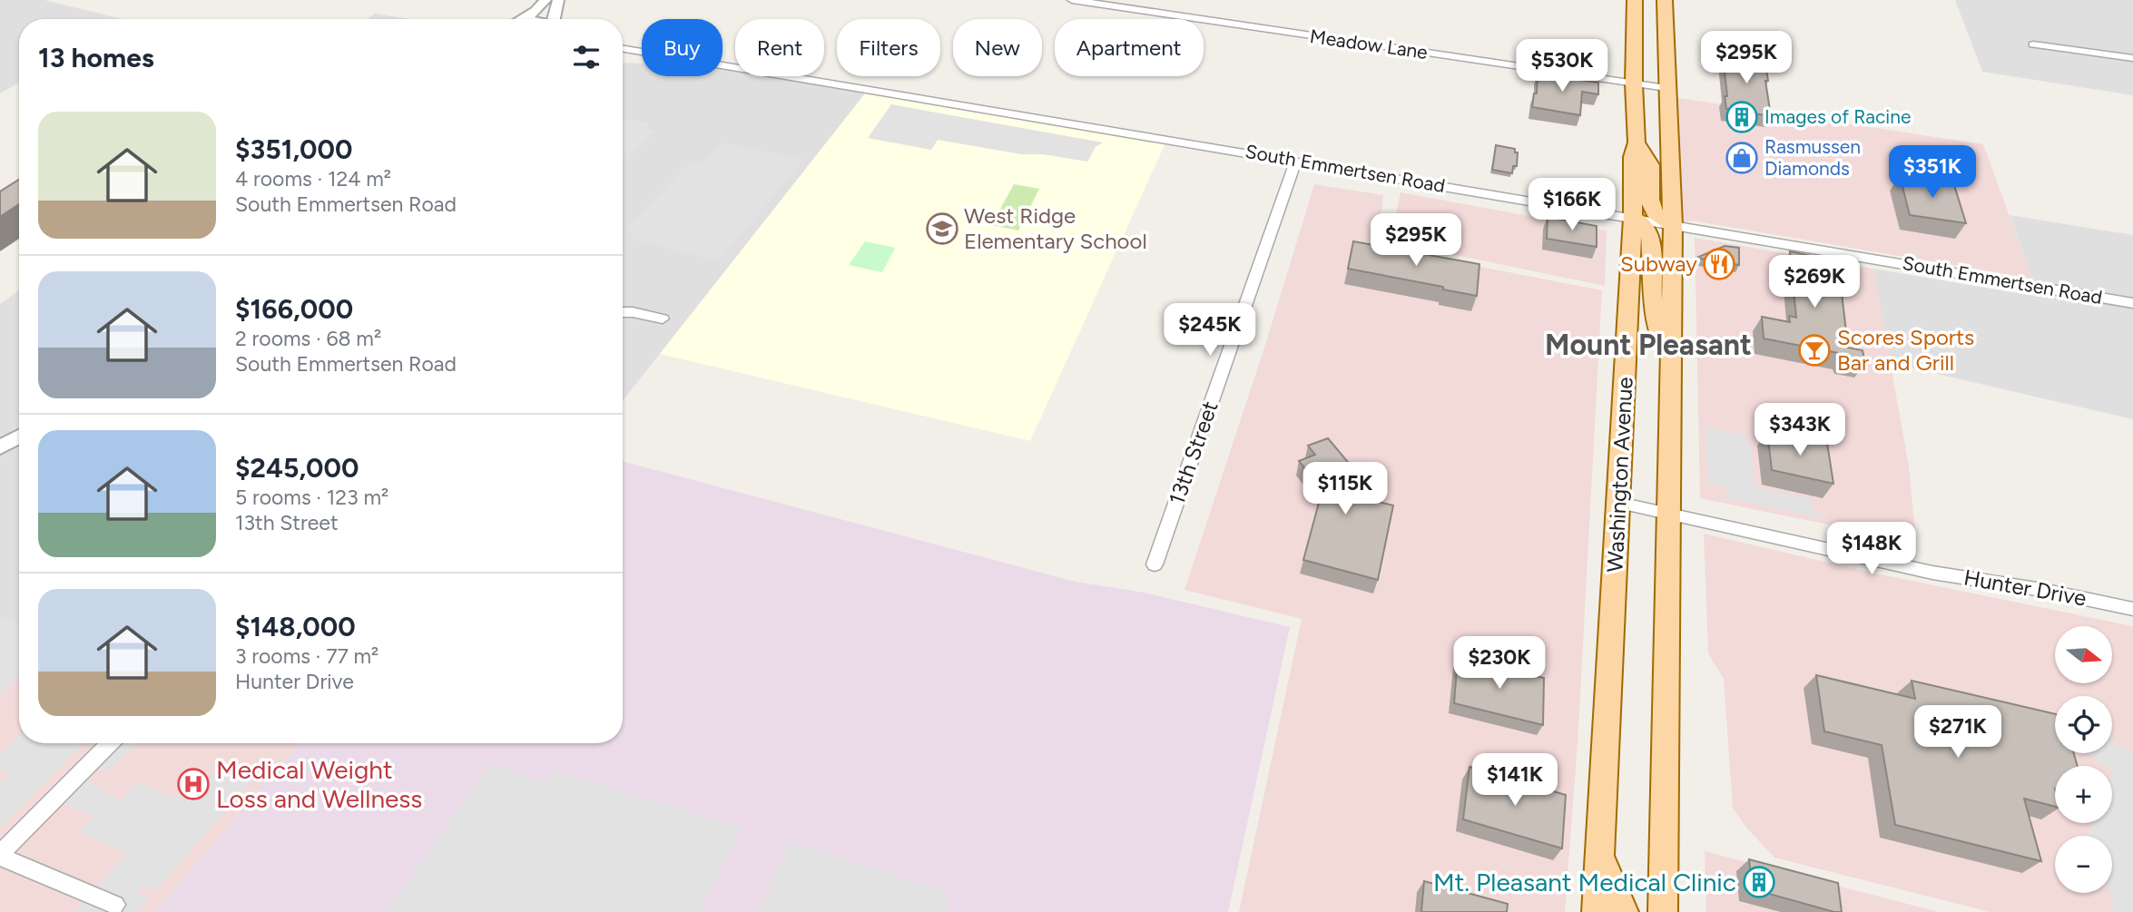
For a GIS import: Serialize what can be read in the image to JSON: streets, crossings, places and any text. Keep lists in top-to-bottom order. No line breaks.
{"streets":{"main road":["Washington Avenue"],"street":["Meadow Lane","South Emmertsen Road","13th Street","Hunter Drive"]},"crossings":[["Meadow Lane","Washington Avenue"],["South Emmertsen Road","13th Street"],["South Emmertsen Road","Washington Avenue"],["Washington Avenue","Hunter Drive"]],"districts":["Mount Pleasant"],"places":{"building":["Images of Racine","Mt. Pleasant Medical Clinic"],"shop":["Rasmussen Diamonds"],"school or university":["West Ridge Elementary School"],"restaurant":["Subway"],"bar":["Scores Sports Bar and Grill"],"hospital":["Medical Weight Loss and Wellness"]},"north":"right","page":{"chip":["Buy","Rent","Filters","New","Apartment"],"heading":"13 homes","price":["$295K","$530K","$351K","$166K","$295K","$269K","$245K","$343K","$115K","$148K","$230K","$271K","$141K"],"list":[{"name":"$351,000","note":"4 rooms · 124 m² · South Emmertsen Road"},{"name":"$166,000","note":"2 rooms · 68 m² · South Emmertsen Road"},{"name":"$245,000","note":"5 rooms · 123 m² · 13th Street"},{"name":"$148,000","note":"3 rooms · 77 m² · Hunter Drive"}],"map_buttons":["+","−"]}}
